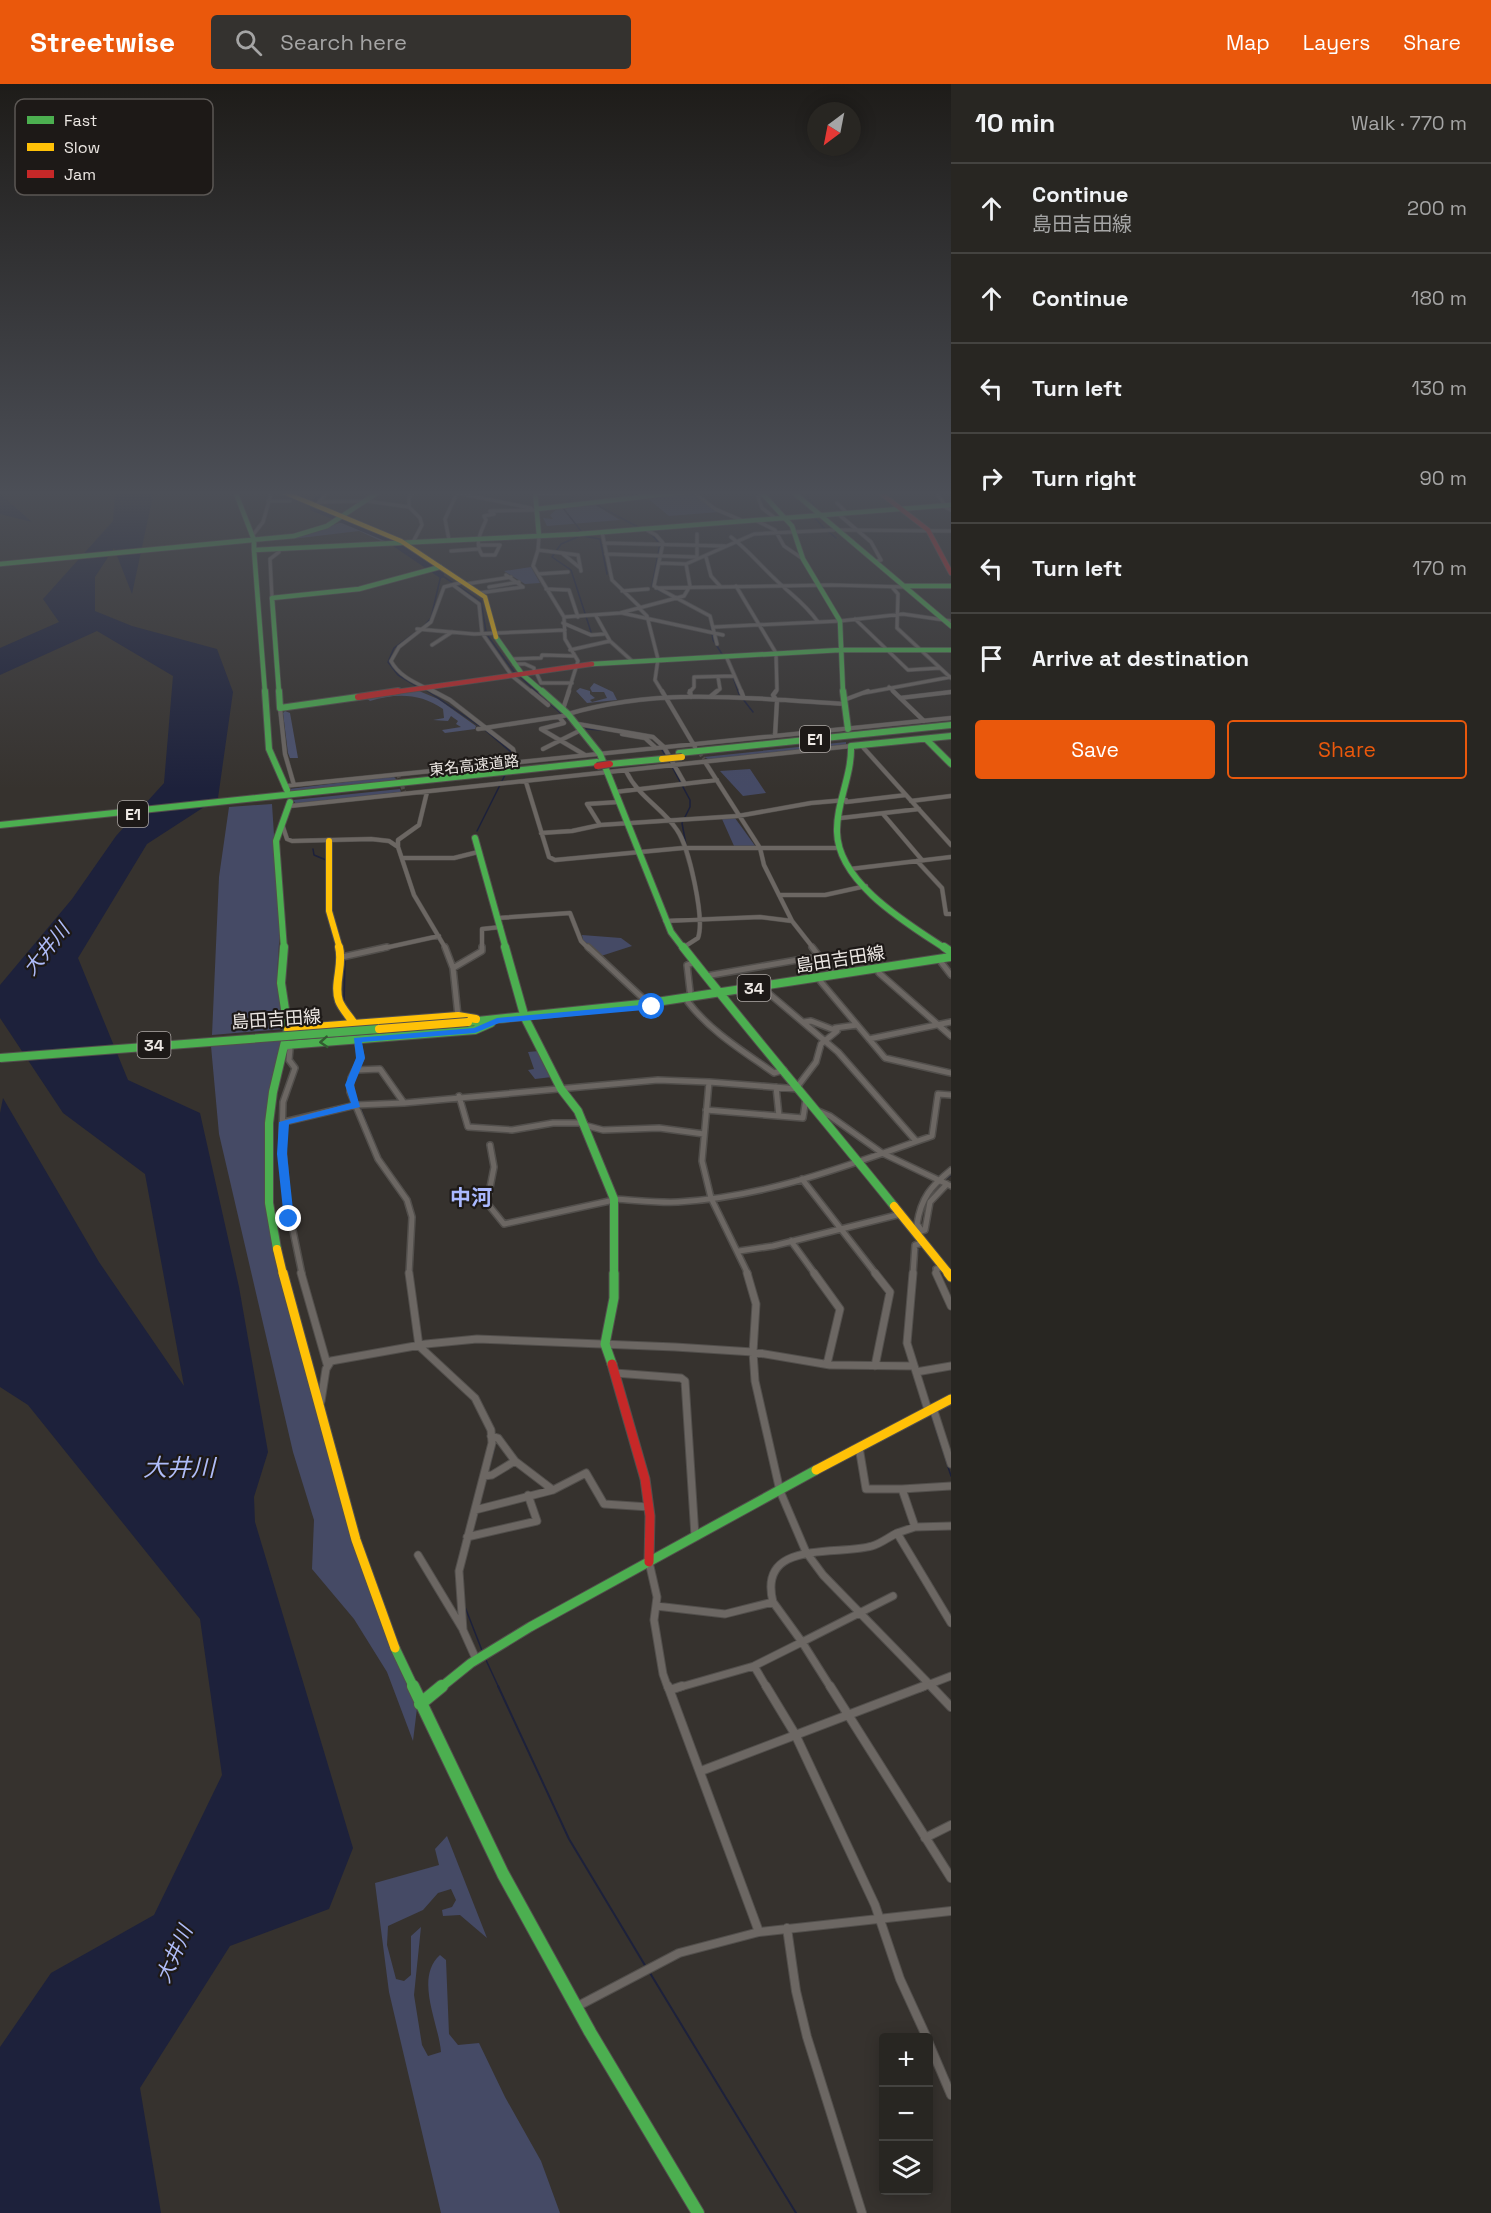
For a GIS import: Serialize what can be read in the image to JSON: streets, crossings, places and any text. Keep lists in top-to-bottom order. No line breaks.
{"streets":{"main road":["E1","東名高速道路","島田吉田線","34"]},"districts":["中河"],"water":["大井川"],"legend":["Fast","Slow","Jam"],"north":"bottom left","page":{"header":"Streetwise","search":"Search here","nav":["Map","Layers","Share"],"heading":["10 min","Walk · 770 m"],"list":[["Continue","島田吉田線","200 m"],["Continue","180 m"],["Turn left","130 m"],["Turn right","90 m"],["Turn left","170 m"],"Arrive at destination"],"buttons":["Save","Share"],"map_buttons":["+","−"]}}
